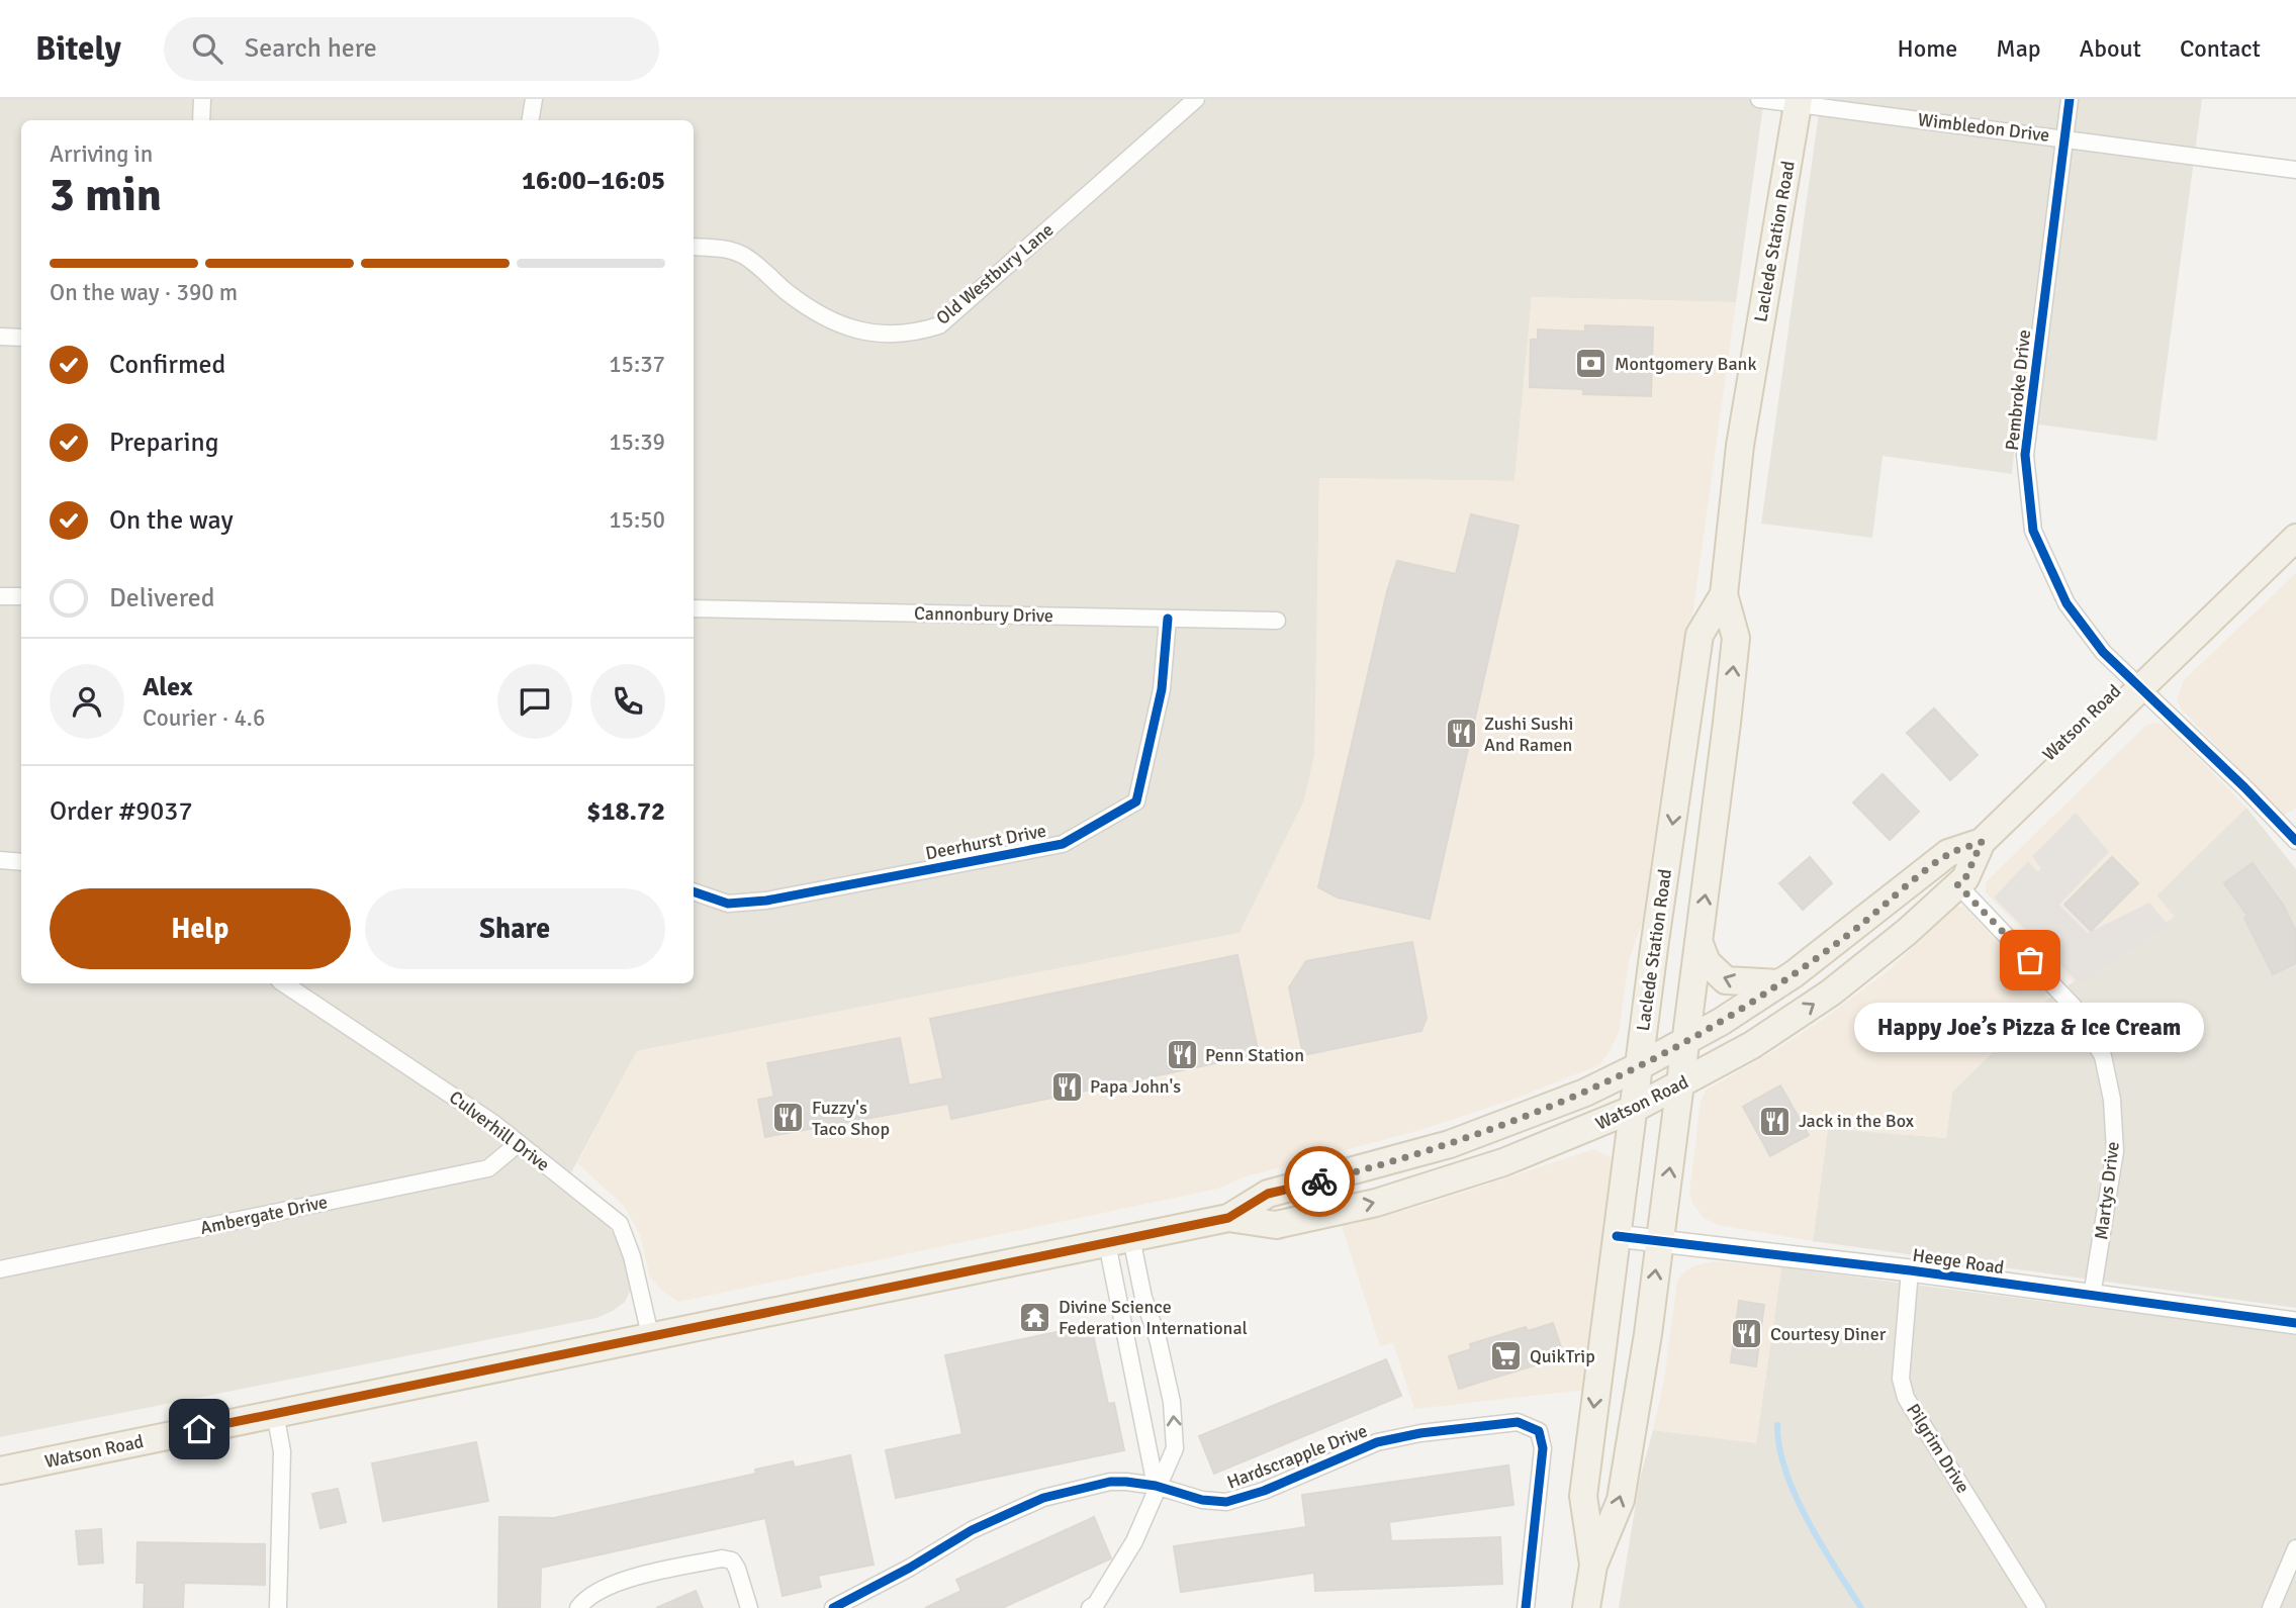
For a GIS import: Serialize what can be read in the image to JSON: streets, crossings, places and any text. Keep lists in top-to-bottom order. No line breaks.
{"streets":{"main road":["Laclede Station Road","Watson Road"],"street":["Wimbledon Drive","Old Westbury Lane","Pembroke Drive","Cannonbury Drive","Deerhurst Drive","Culverhill Drive","Martys Drive","Ambergate Drive","Heege Road","Pilgrim Drive","Hardscrapple Drive"]},"crossings":[["Wimbledon Drive","Laclede Station Road"],["Wimbledon Drive","Pembroke Drive"],["Laclede Station Road","Watson Road"],["Laclede Station Road","Heege Road"],["Pembroke Drive","Watson Road"],["Cannonbury Drive","Deerhurst Drive"],["Watson Road","Culverhill Drive"],["Watson Road","Martys Drive"],["Culverhill Drive","Ambergate Drive"],["Martys Drive","Heege Road"],["Heege Road","Pilgrim Drive"]],"places":{"bank":["Montgomery Bank"],"restaurant":["Zushi Sushi And Ramen","Penn Station","Papa John's","Fuzzy's Taco Shop","Jack in the Box","Courtesy Diner"],"other":["Happy Joe’s Pizza & Ice Cream"],"temple":["Divine Science Federation International"],"supermarket":["QuikTrip"]},"page":{"header":"Bitely","search":"Search here","nav":["Home","Map","About","Contact"],"heading":["3 min","Arriving in","16:00–16:05"],"panel":["Alex","Courier · 4.6","Order #9037","$18.72"],"bar":"On the way · 390 m","list":[["Confirmed","15:37"],["Preparing","15:39"],["On the way","15:50"],"Delivered"],"buttons":["Help","Share"],"bubble":"Happy Joe’s Pizza & Ice Cream"}}
